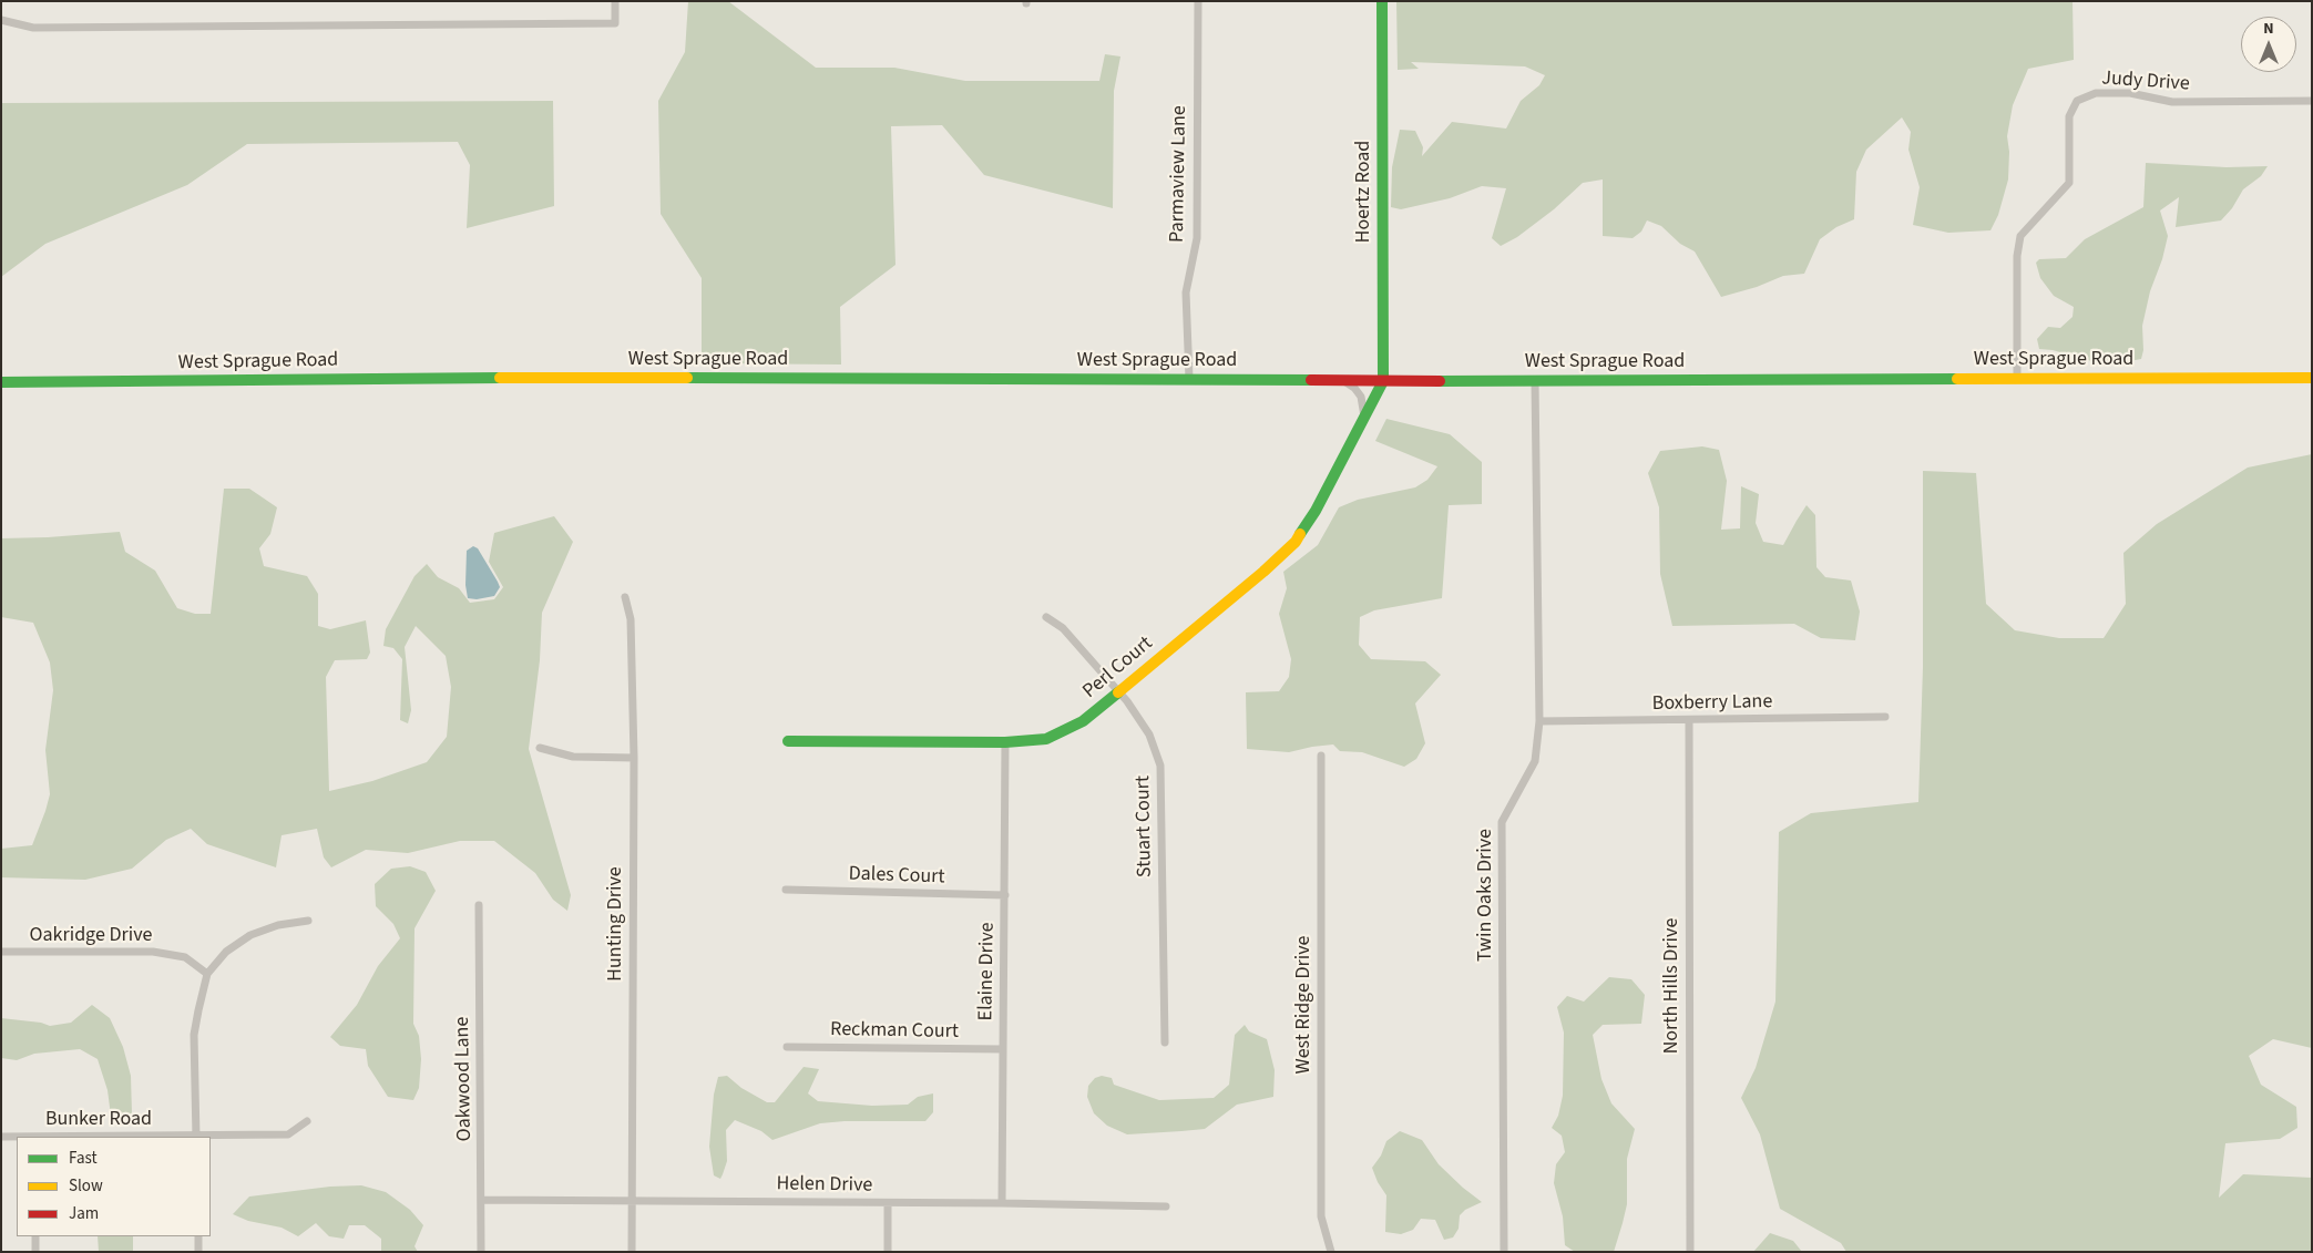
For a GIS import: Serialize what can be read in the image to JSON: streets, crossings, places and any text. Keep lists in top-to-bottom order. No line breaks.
{"streets":{"street":["Judy Drive","Parmaview Lane","Hoertz Road","West Sprague Road","Perl Court","Boxberry Lane","Stuart Court","Dales Court","Twin Oaks Drive","Hunting Drive","Oakridge Drive","Elaine Drive","North Hills Drive","West Ridge Drive","Reckman Court","Oakwood Lane","Bunker Road","Helen Drive"]},"crossings":[["Judy Drive","West Sprague Road"],["Parmaview Lane","West Sprague Road"],["Hoertz Road","West Sprague Road"],["Hoertz Road","Perl Court"],["West Sprague Road","Perl Court"],["West Sprague Road","Twin Oaks Drive"],["Perl Court","Stuart Court"],["Perl Court","Elaine Drive"],["Boxberry Lane","Twin Oaks Drive"],["Boxberry Lane","North Hills Drive"],["Dales Court","Elaine Drive"],["Hunting Drive","Helen Drive"],["Elaine Drive","Reckman Court"],["Elaine Drive","Helen Drive"],["Oakwood Lane","Helen Drive"]],"legend":["Fast","Slow","Jam"],"north":"top"}
